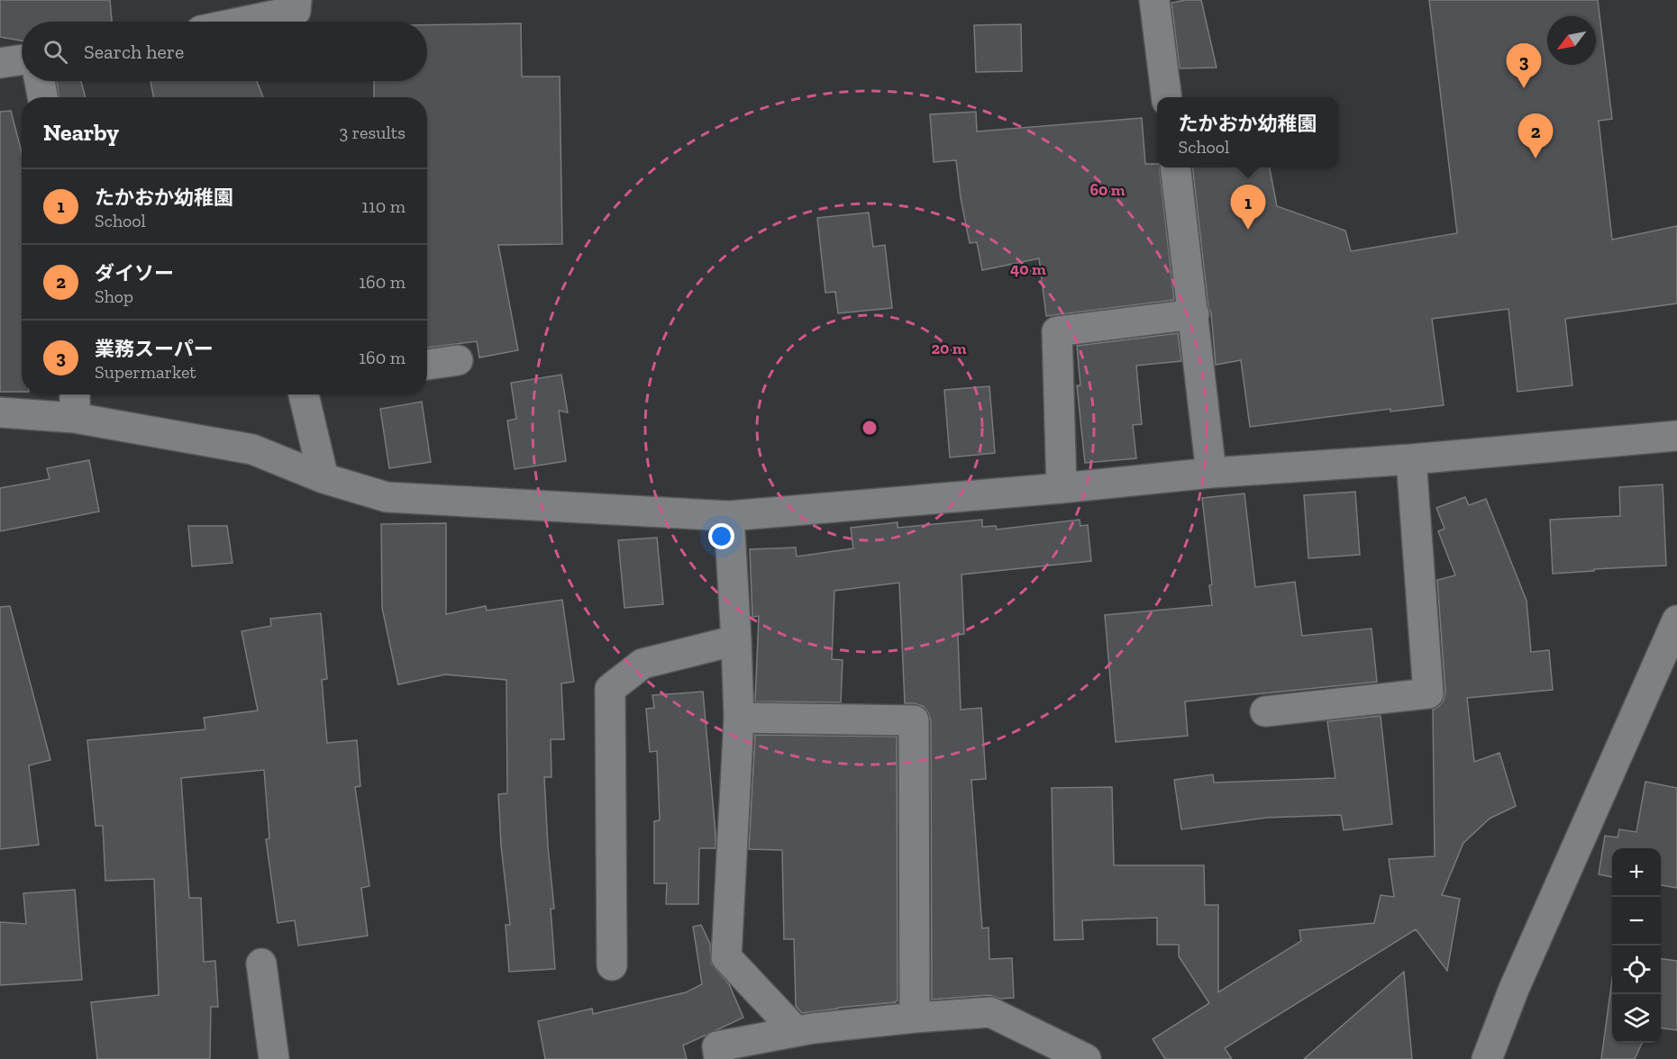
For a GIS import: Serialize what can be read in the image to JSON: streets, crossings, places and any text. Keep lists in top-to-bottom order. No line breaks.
{"north":"bottom left","page":{"search":"Search here","pins":["3","2","1"],"popup":["たかおか幼稚園","School"],"heading":["Nearby","3 results"],"list":[{"mark":"1","name":"たかおか幼稚園","note":"School","value":"110 m"},{"mark":"2","name":"ダイソー","note":"Shop","value":"160 m"},{"mark":"3","name":"業務スーパー","note":"Supermarket","value":"160 m"}],"map_buttons":["+","−"]},"rings":["60 m","40 m","20 m"]}
